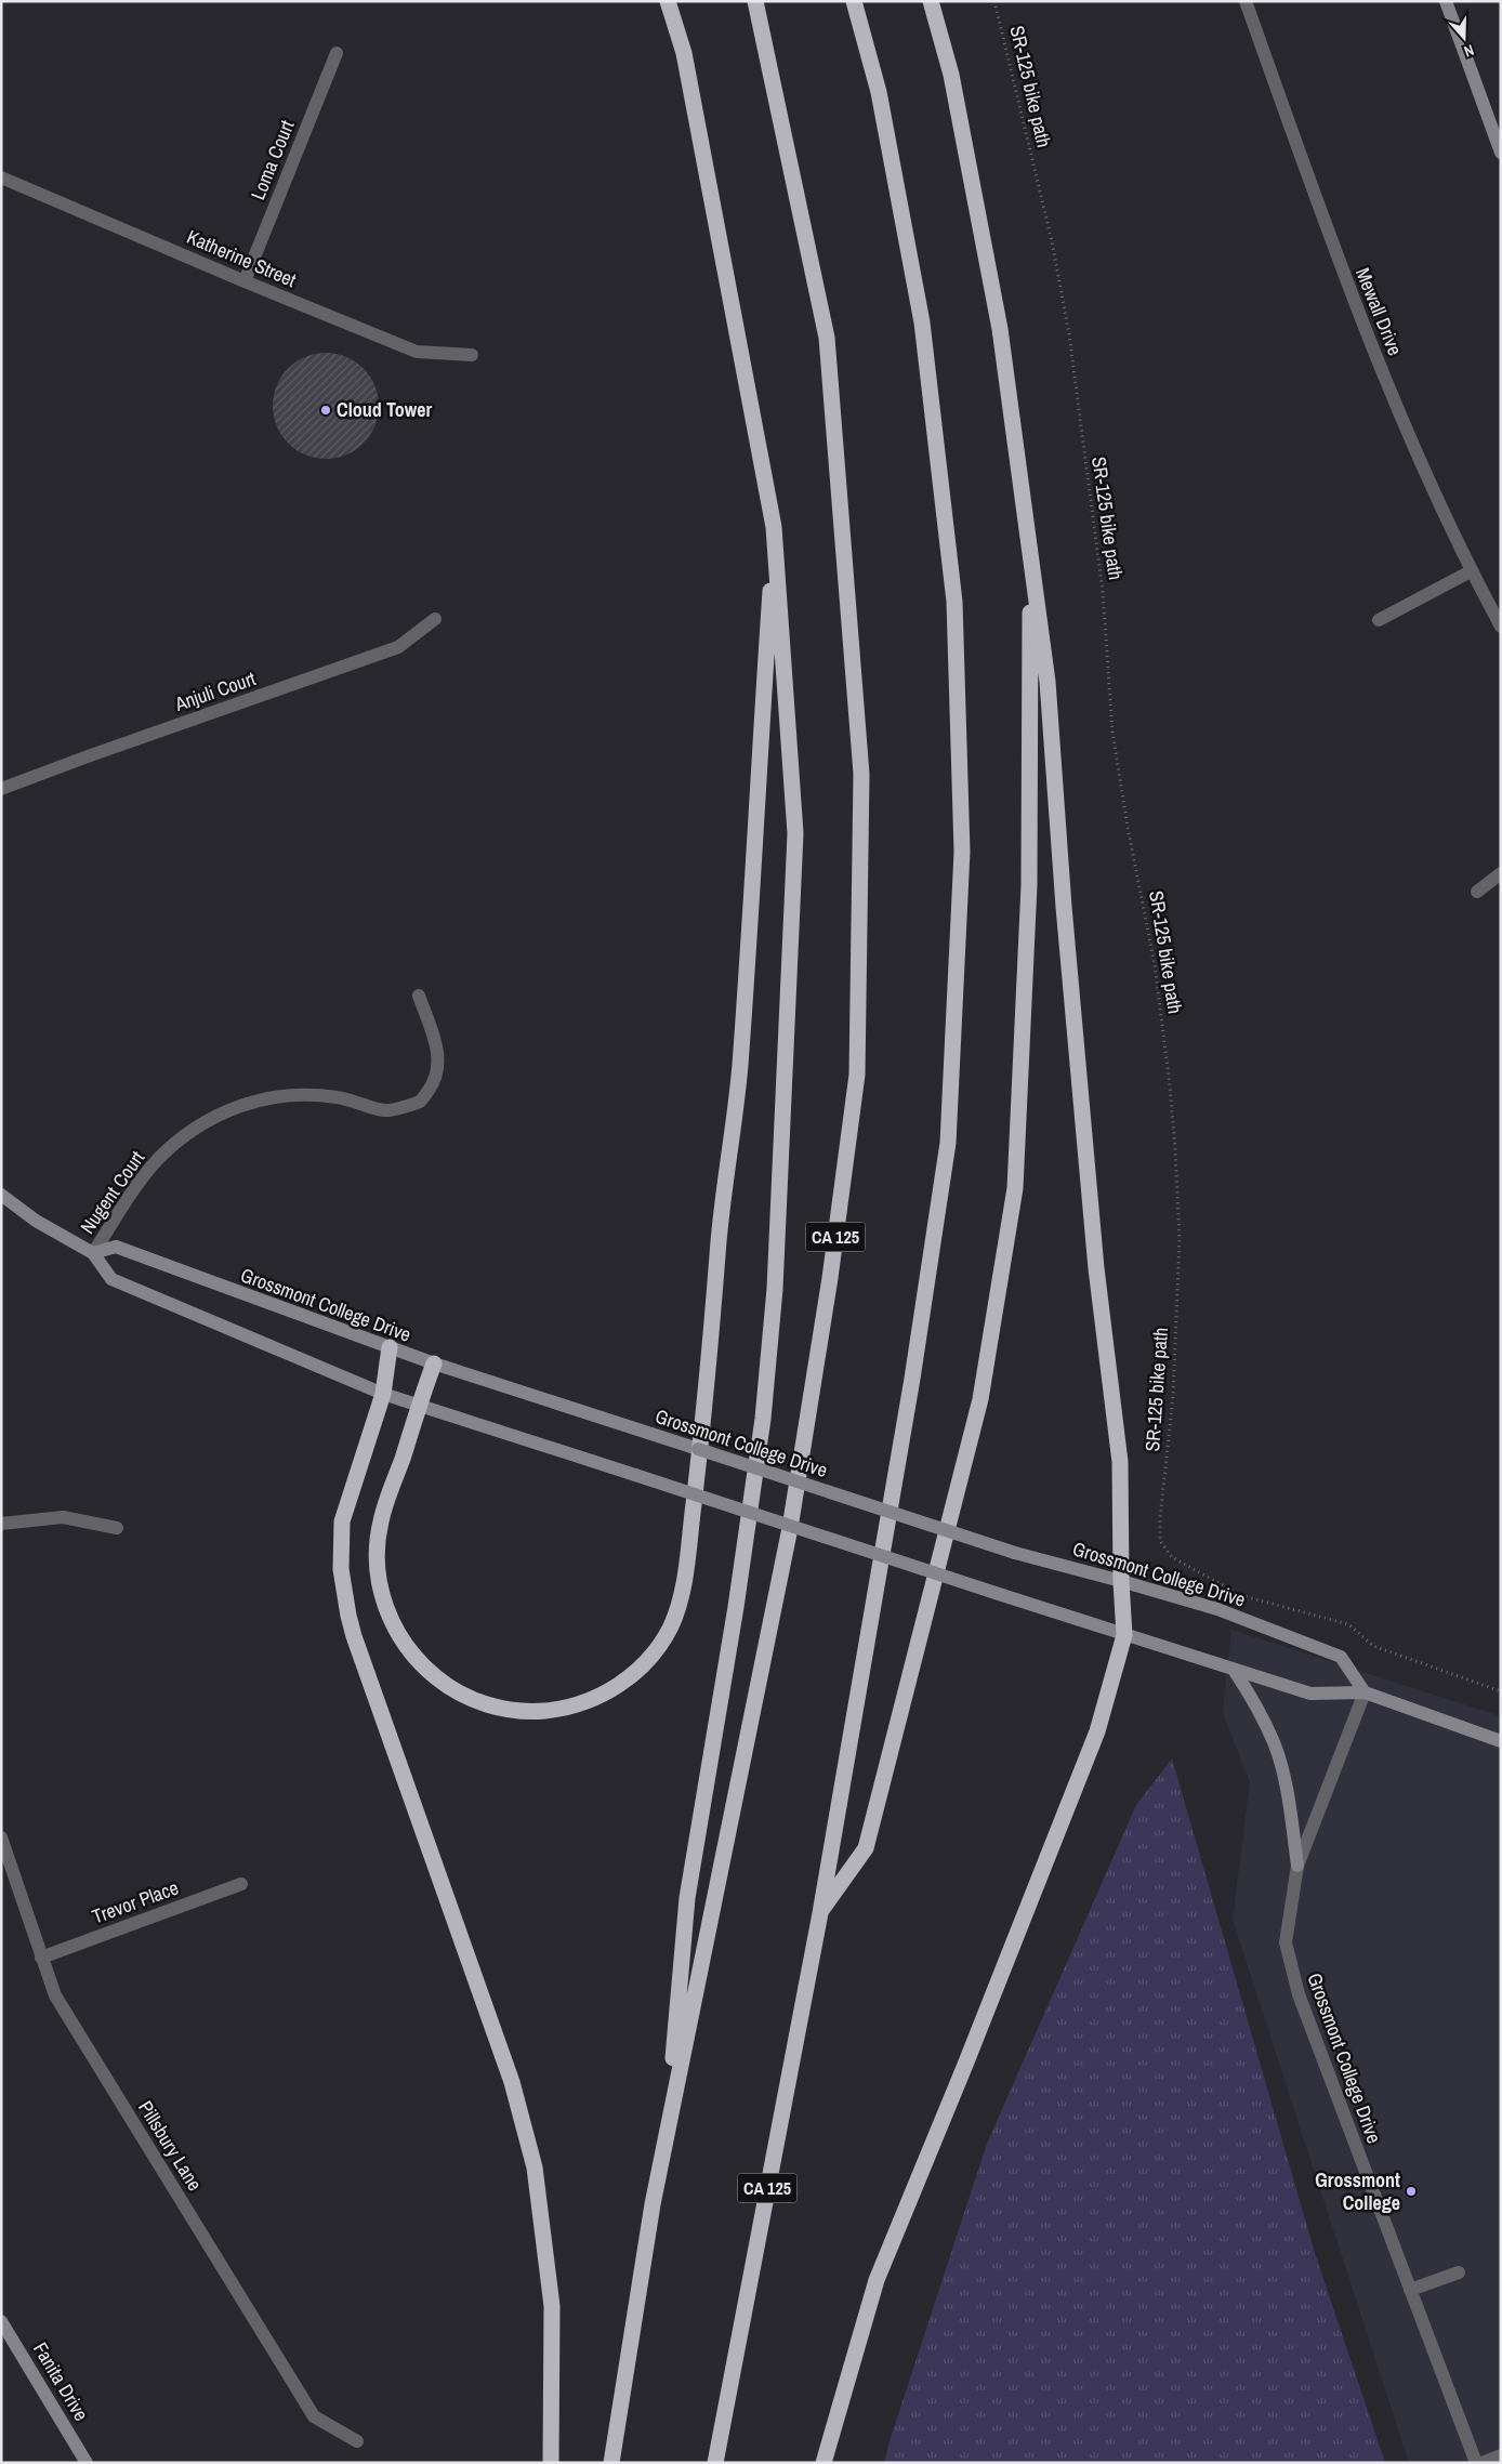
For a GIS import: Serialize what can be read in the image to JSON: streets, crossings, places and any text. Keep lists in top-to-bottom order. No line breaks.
{"streets":{"highway":["CA 125"],"main road":["Grossmont College Drive","Fanita Drive"],"street":["Loma Court","Katherine Street","Mewall Drive","Anjuli Court","Nugent Court","Trevor Place","Pillsbury Lane"],"path":["SR-125 bike path"]},"crossings":[["Loma Court","Katherine Street"],["Nugent Court","Grossmont College Drive"],["Trevor Place","Pillsbury Lane"]],"places":["Cloud Tower","Grossmont College"],"north":"bottom"}
